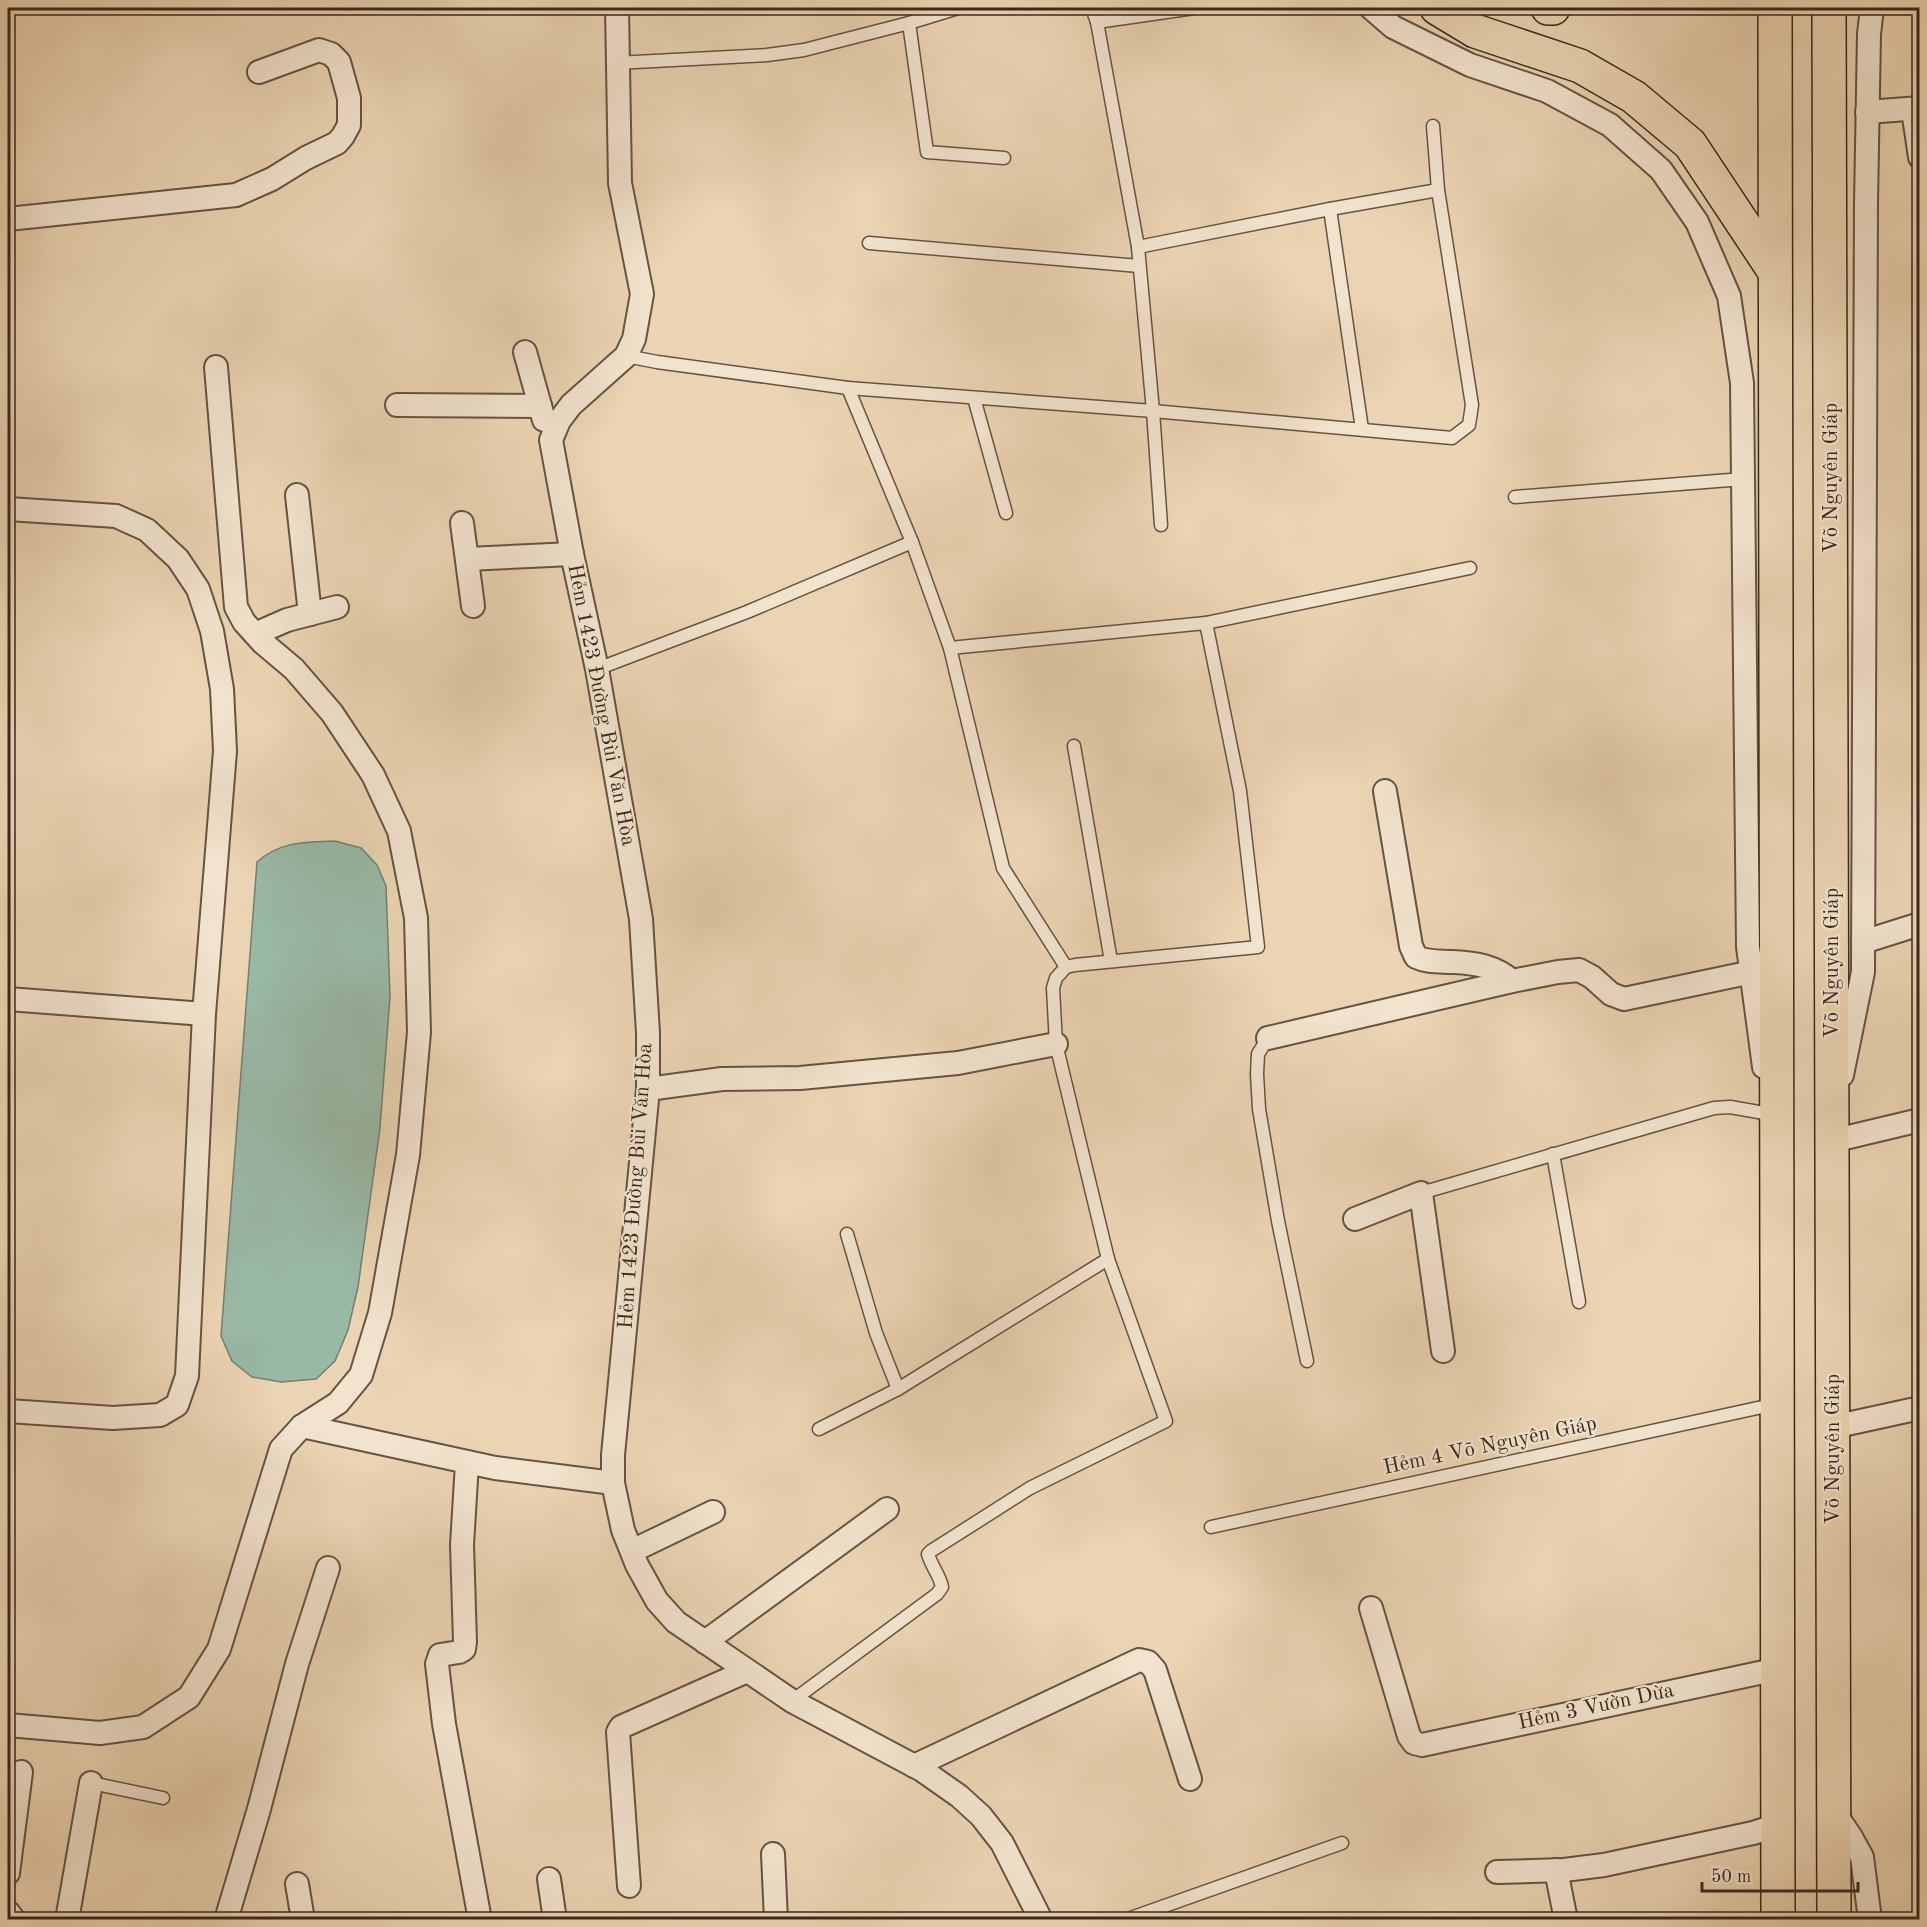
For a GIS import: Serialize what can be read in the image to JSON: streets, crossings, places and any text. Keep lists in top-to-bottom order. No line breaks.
{"streets":{"highway":["Võ Nguyên Giáp"],"street":["Hẻm 1423 Đường Bùi Văn Hòa","Hẻm 3 Vườn Dừa"],"lane":["Hẻm 4 Võ Nguyên Giáp"]},"scale_bar":"50 m"}
